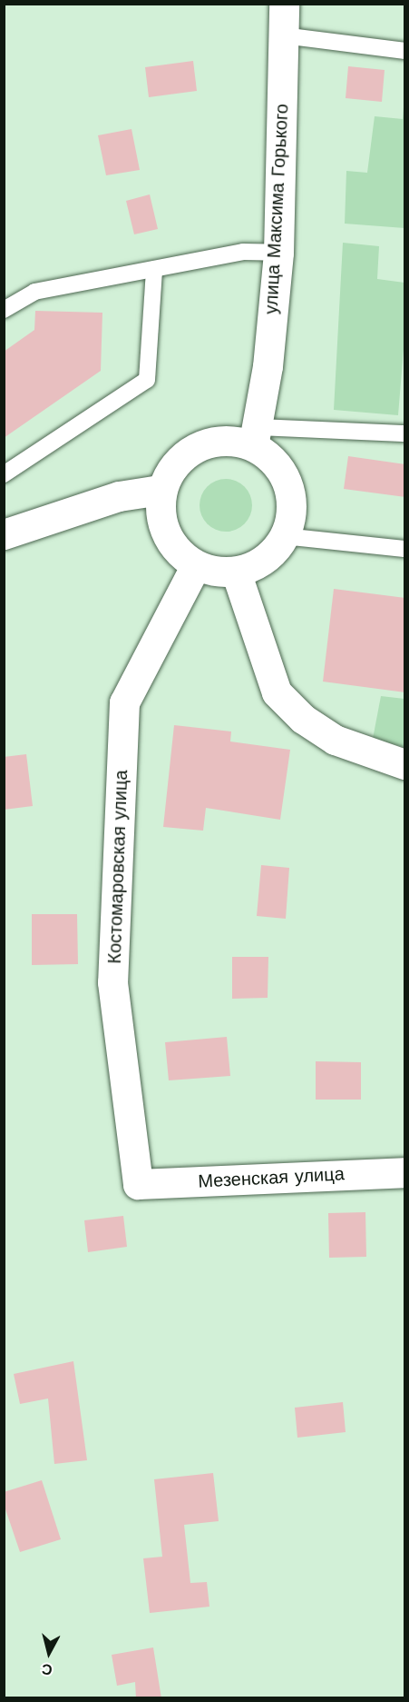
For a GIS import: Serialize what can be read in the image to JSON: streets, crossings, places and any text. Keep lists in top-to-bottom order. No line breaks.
{"streets":{"street":["улица Максима Горького","Костомаровская улица","Мезенская улица"]},"crossings":[["улица Максима Горького","Костомаровская улица"],["Костомаровская улица","Мезенская улица"]],"north":"bottom"}
